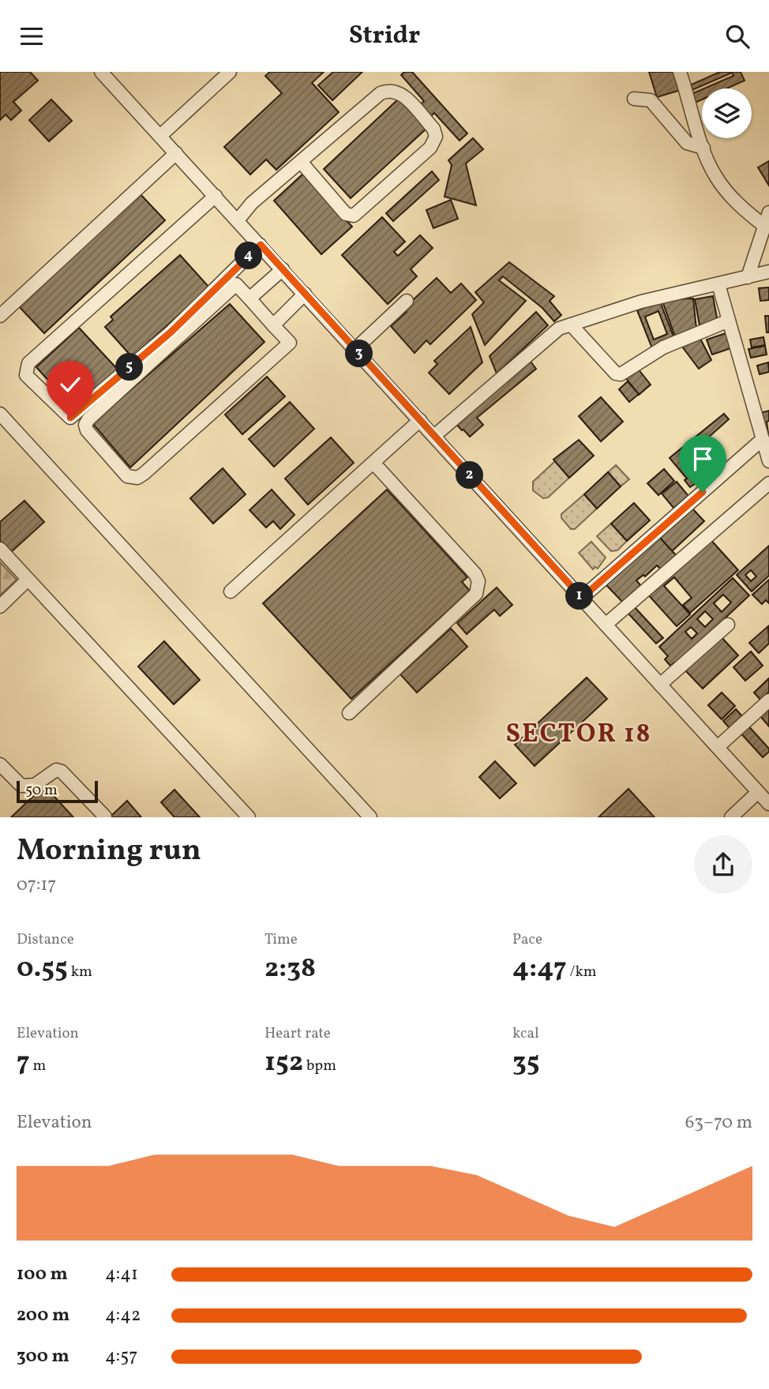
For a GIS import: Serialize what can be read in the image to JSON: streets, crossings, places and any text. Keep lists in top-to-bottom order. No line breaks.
{"districts":["SECTOR 18"],"scale_bar":"50 m","page":{"header":"Stridr","pins":["4","3","5","2","1"],"scale":"50 m","heading":["Morning run","07:17"],"stats":[["Distance","0.55 km"],["Time","2:38"],["Pace","4:47 /km"],["Elevation","7 m"],["Heart rate","152 bpm"],["kcal","35"]],"chart":["Elevation","63–70 m"],"list":[{"name":"100 m","note":"4:41"},{"name":"200 m","note":"4:42"},{"name":"300 m","note":"4:57"}]}}
